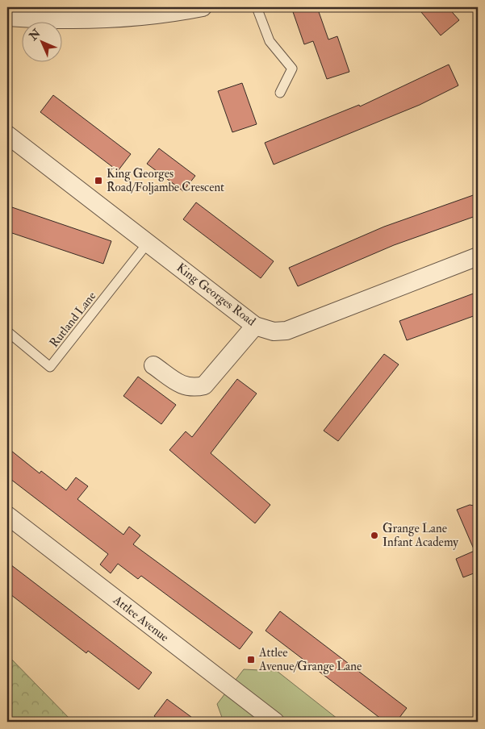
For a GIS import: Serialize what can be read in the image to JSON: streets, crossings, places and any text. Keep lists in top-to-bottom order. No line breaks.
{"streets":{"street":["King Georges Road","Attlee Avenue"],"lane":["Rutland Lane"]},"crossings":[["King Georges Road","Rutland Lane"]],"places":{"transit":["King Georges Road/Foljambe Crescent","Attlee Avenue/Grange Lane"],"other":["Grange Lane Infant Academy"]},"north":"top left"}
